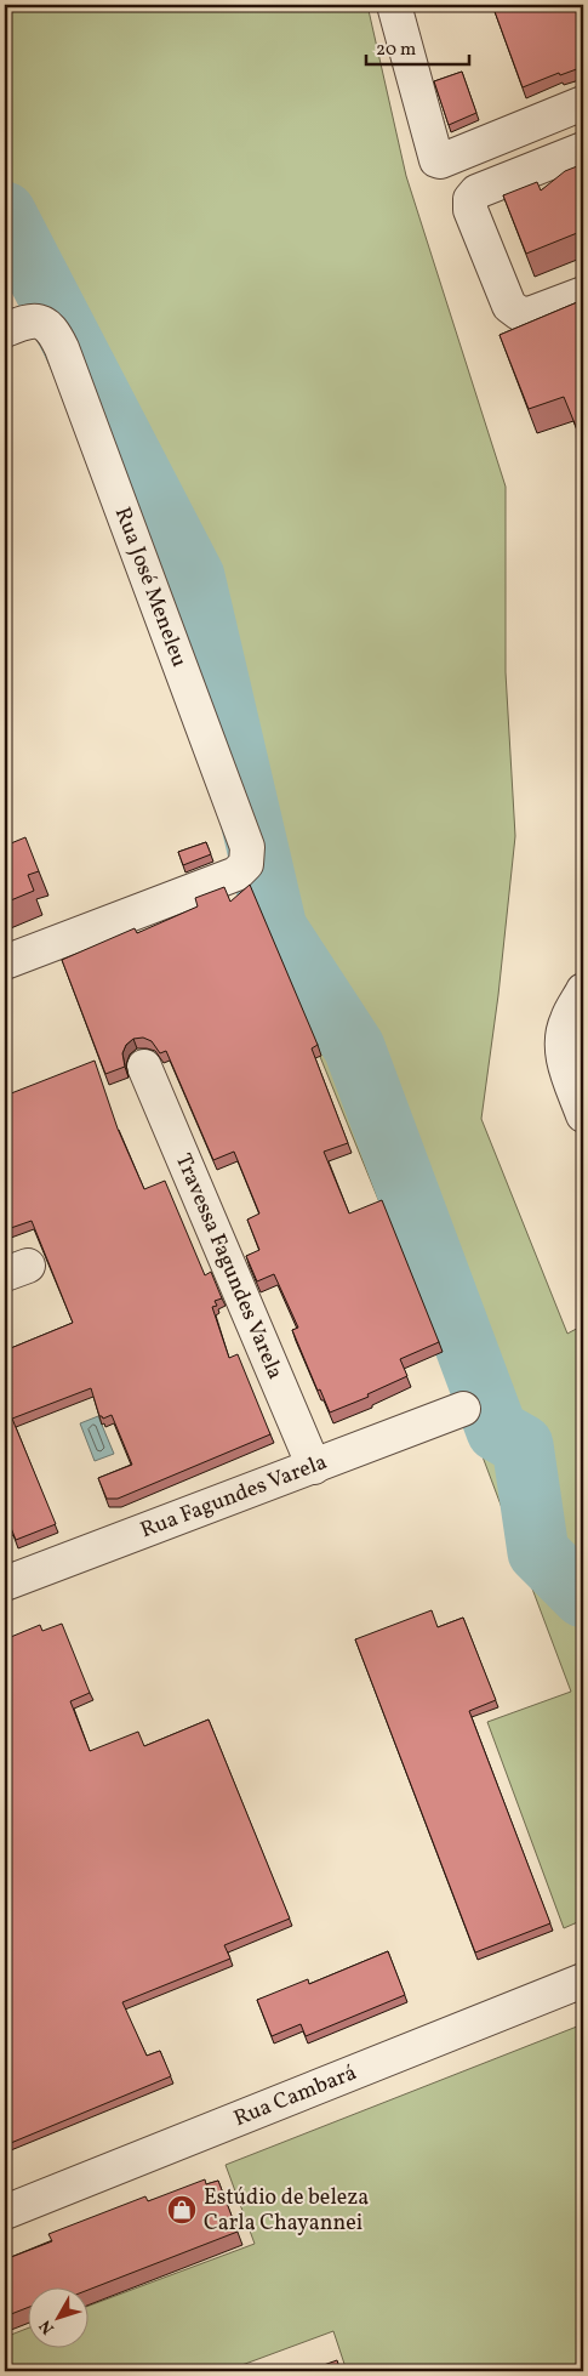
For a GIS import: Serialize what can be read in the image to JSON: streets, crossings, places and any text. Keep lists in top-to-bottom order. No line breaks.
{"streets":{"street":["Rua José Meneleu","Travessa Fagundes Varela","Rua Fagundes Varela","Rua Cambará"]},"crossings":[["Travessa Fagundes Varela","Rua Fagundes Varela"]],"places":{"shop":["Estúdio de beleza Carla Chayannei"]},"scale_bar":"20 m","north":"bottom left"}
